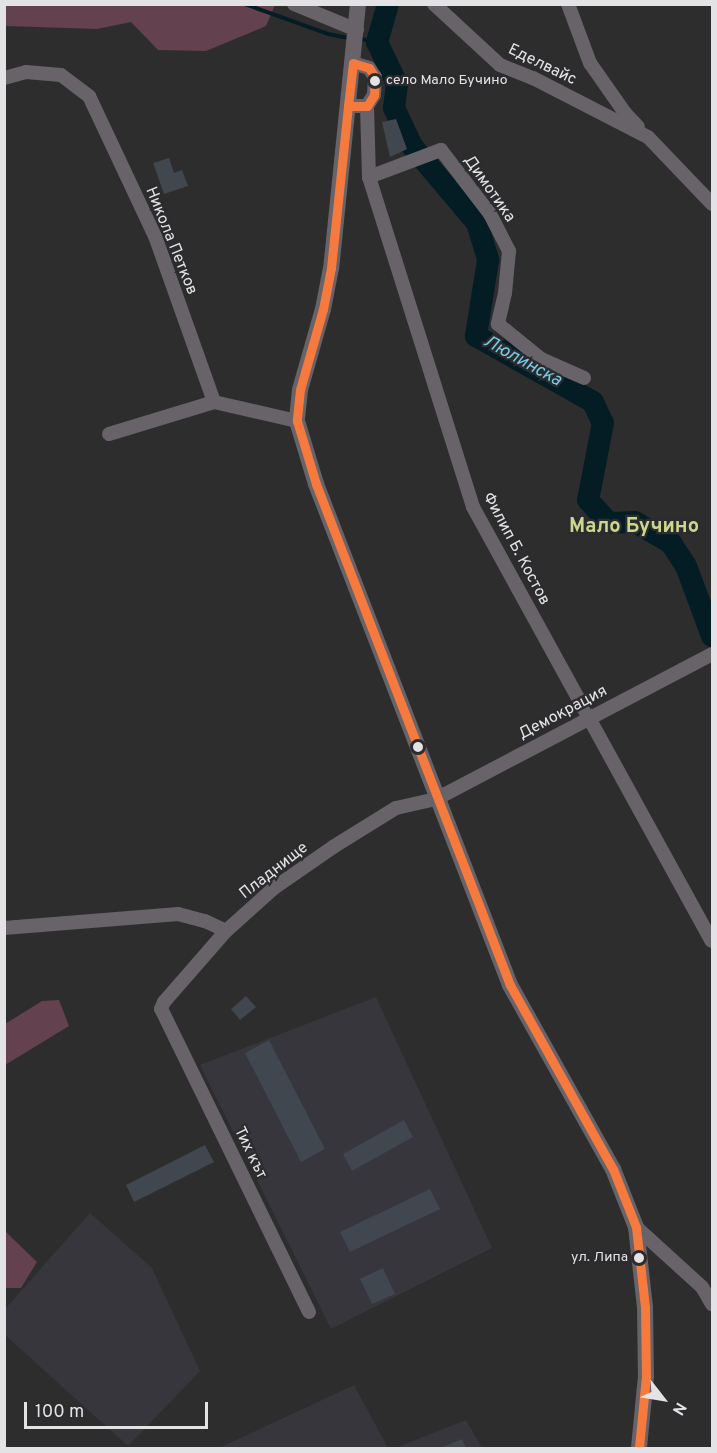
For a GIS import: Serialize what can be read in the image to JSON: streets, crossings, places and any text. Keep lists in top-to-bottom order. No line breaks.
{"streets":{"street":["Еделвайс","Димотика","Никола Петков","Филип Б. Костов","Демокрация","Пладнище","Тих кът"]},"crossings":[["Димотика","Филип Б. Костов"],["Филип Б. Костов","Демокрация"],["Демокрация","Пладнище"],["Пладнище","Тих кът"]],"districts":["Мало Бучино"],"water":["Люлинска"],"places":["село Мало Бучино","ул. Липа"],"scale_bar":"100 m","north":"bottom right"}
